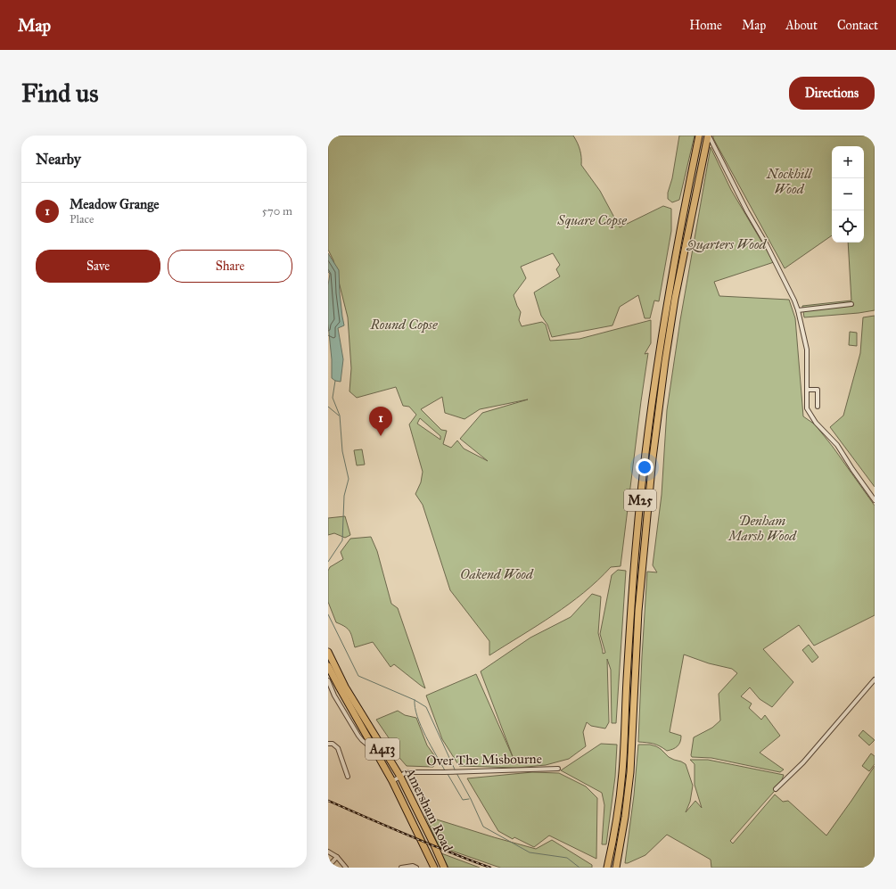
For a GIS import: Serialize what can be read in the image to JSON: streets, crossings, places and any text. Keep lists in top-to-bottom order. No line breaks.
{"streets":{"highway":["M25","A413","Amersham Road"],"street":["Over The Misbourne"]},"crossings":[["A413","Over The Misbourne"],["Over The Misbourne","Amersham Road"]],"parks":["Nockhill Wood","Square Copse","Quarters Wood","Round Copse","Denham Marsh Wood","Oakend Wood"],"page":{"header":"Map","nav":["Home","Map","About","Contact"],"buttons":["Directions",["Save","Share"]],"title":"Find us","heading":"Nearby","map_buttons":["+","−"],"list":[{"mark":"1","name":"Meadow Grange","note":"Place","value":"570 m"}],"pins":"1"}}
